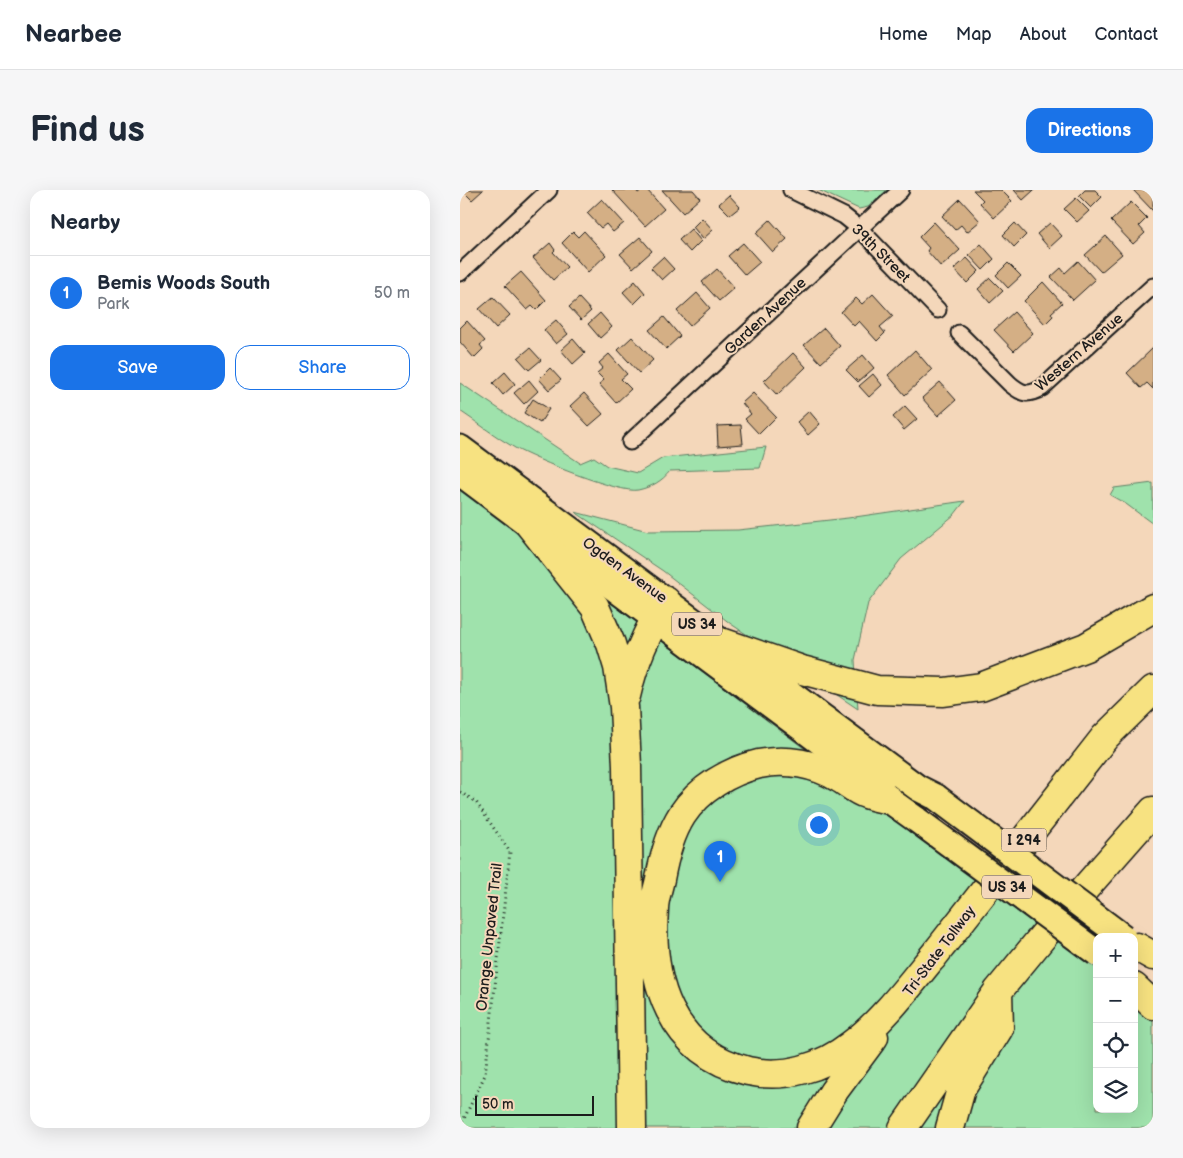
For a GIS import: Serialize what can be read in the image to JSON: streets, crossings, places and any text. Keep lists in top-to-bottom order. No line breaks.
{"streets":{"highway":["I 294","Tri-State Tollway"],"main road":["Ogden Avenue","US 34"],"street":["39th Street","Garden Avenue","Western Avenue"],"path":["Orange Unpaved Trail"]},"crossings":[["39th Street","Garden Avenue"]],"scale_bar":"50 m","page":{"header":"Nearbee","nav":["Home","Map","About","Contact"],"buttons":["Directions",["Save","Share"]],"title":"Find us","heading":"Nearby","list":[{"mark":"1","name":"Bemis Woods South","note":"Park","value":"50 m"}],"pins":"1","map_buttons":["+","−"],"scale":"50 m"}}
